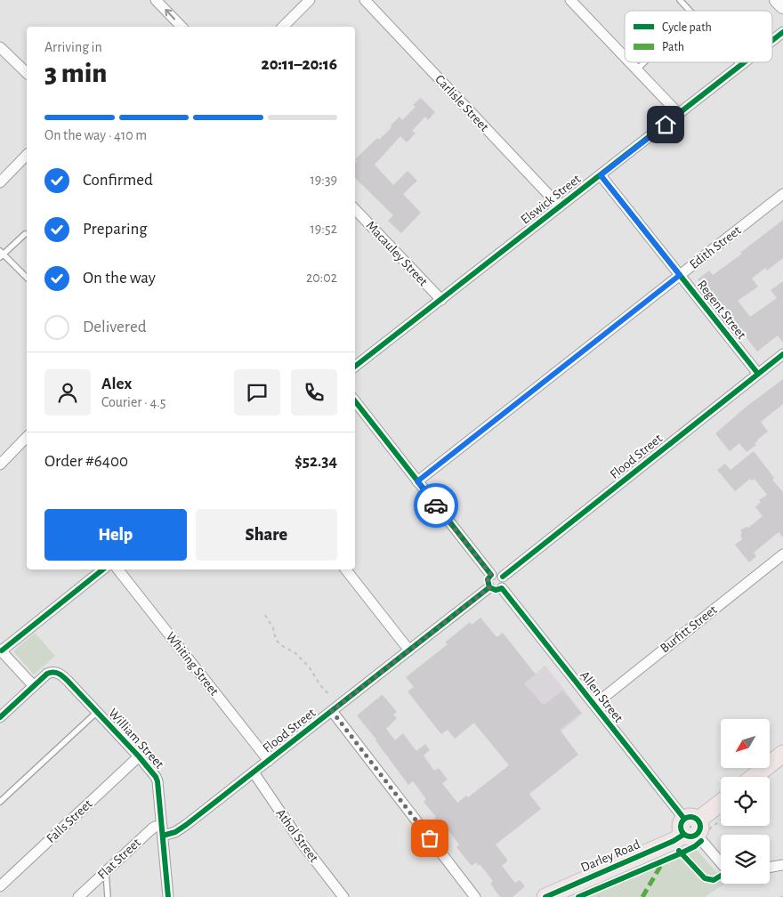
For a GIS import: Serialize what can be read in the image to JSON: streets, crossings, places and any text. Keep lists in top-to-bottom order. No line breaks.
{"streets":{"main road":["Darley Road"],"street":["Carlisle Street","Elswick Street","Edith Street","Macauley Street","Regent Street","Flood Street","Burfitt Street","Whiting Street","Allen Street","William Street","Falls Street","Athol Street","Flat Street"]},"crossings":[["Carlisle Street","Elswick Street"],["Elswick Street","Macauley Street"],["Elswick Street","Regent Street"],["Edith Street","Regent Street"],["Regent Street","Flood Street"],["Flood Street","Whiting Street"],["Flood Street","Allen Street"],["Flood Street","William Street"],["Flood Street","Athol Street"],["Flood Street","Flat Street"],["Burfitt Street","Allen Street"],["Allen Street","Darley Road"],["William Street","Falls Street"],["William Street","Flat Street"]],"legend":["Cycle path","Path"],"north":"bottom left","page":{"heading":["3 min","Arriving in","20:11–20:16"],"panel":["Alex","Courier · 4.5","Order #6400","$52.34"],"bar":"On the way · 410 m","list":[["Confirmed","19:39"],["Preparing","19:52"],["On the way","20:02"],"Delivered"],"buttons":["Help","Share"]}}
